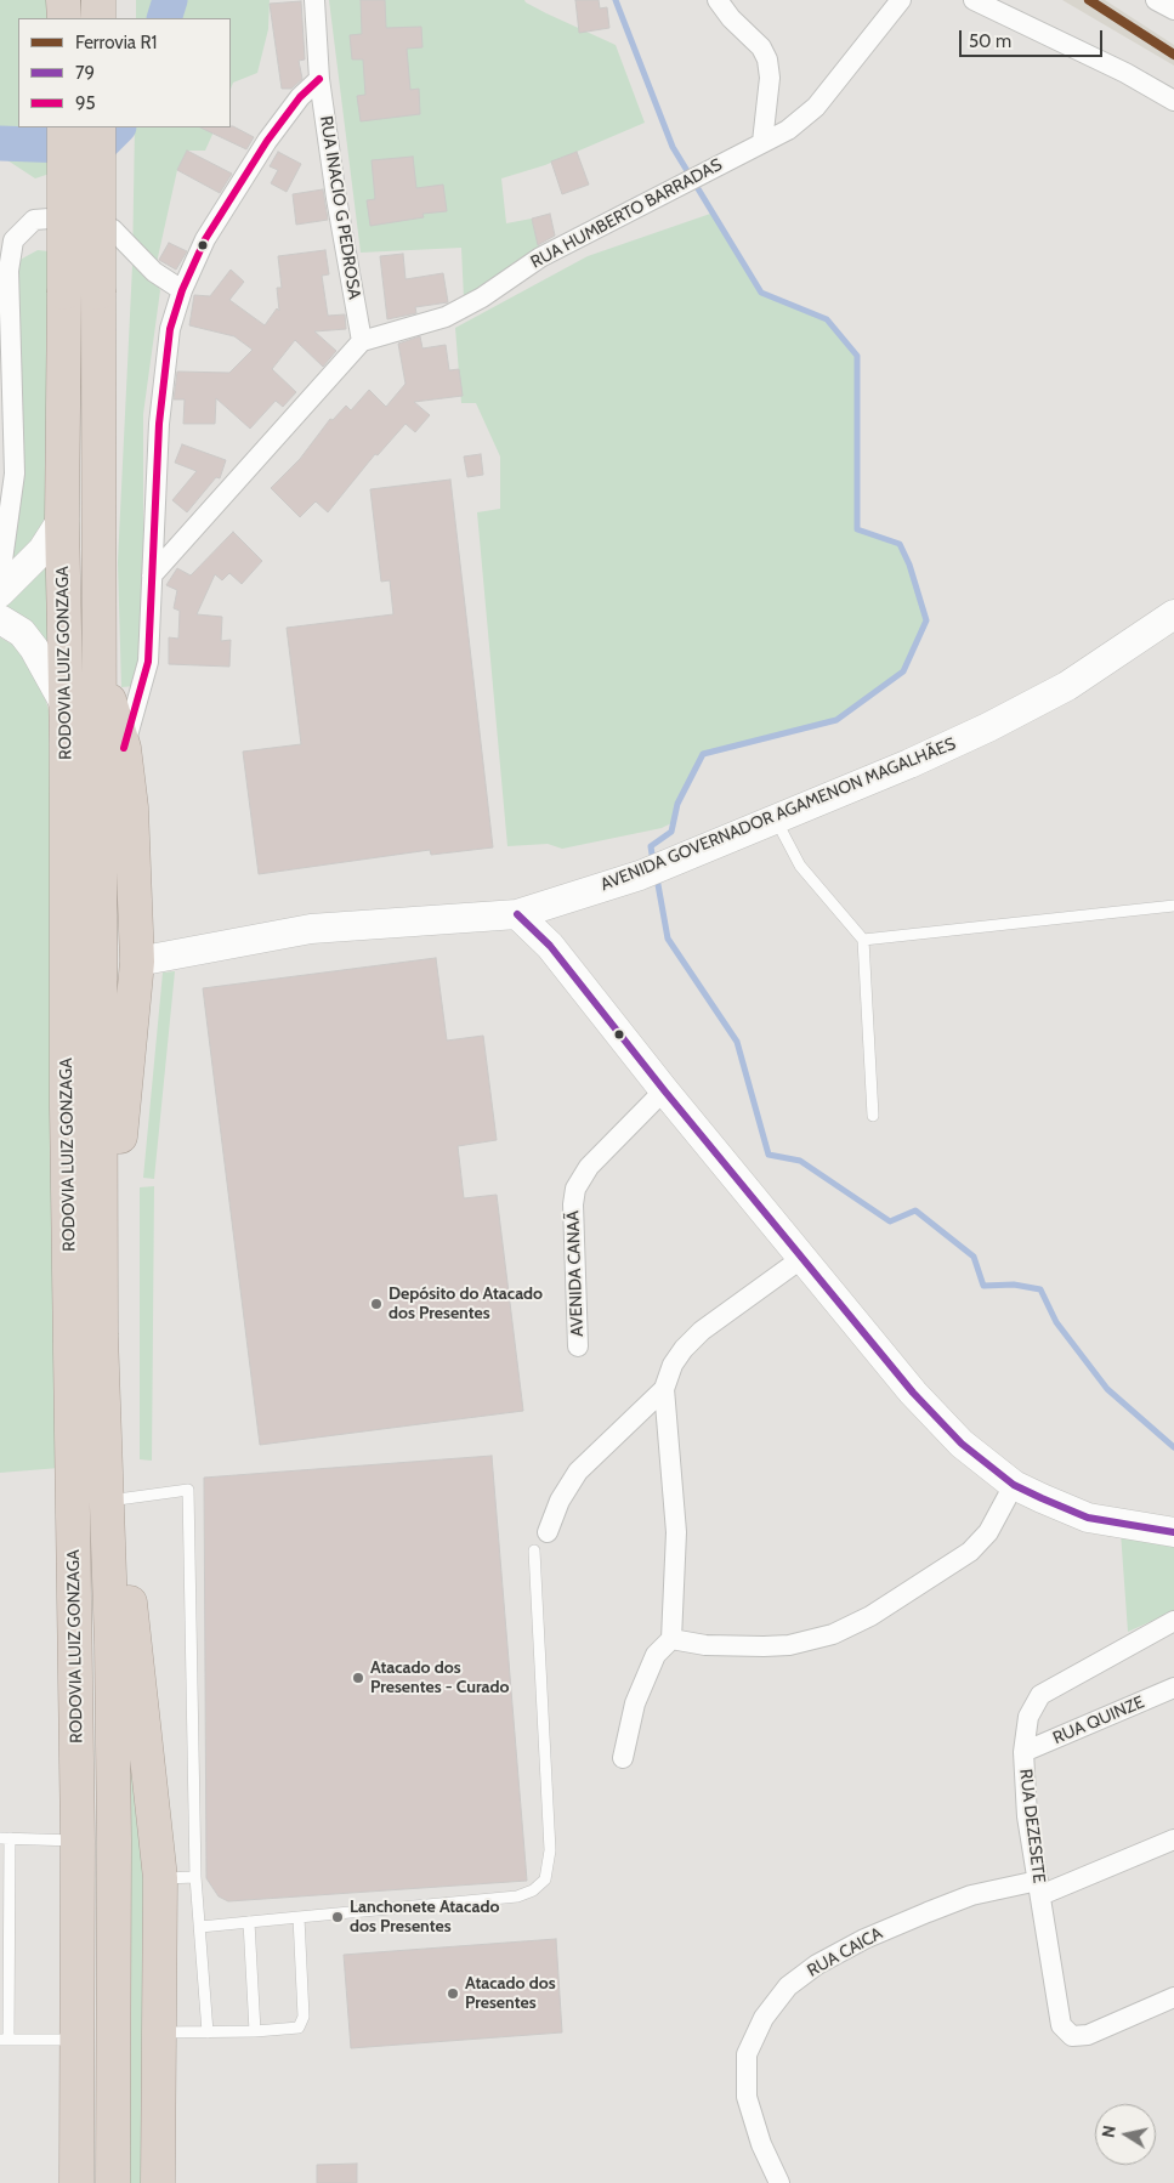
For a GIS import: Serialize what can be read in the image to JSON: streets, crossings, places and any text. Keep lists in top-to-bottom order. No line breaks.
{"streets":{"highway":["RODOVIA LUIZ GONZAGA"],"street":["RUA INACIO G PEDROSA","RUA HUMBERTO BARRADAS","AVENIDA GOVERNADOR AGAMENON MAGALHÃES","AVENIDA CANAÃ","RUA QUINZE","RUA DEZESETE","RUA CAICA"]},"crossings":[["RUA INACIO G PEDROSA","RUA HUMBERTO BARRADAS"],["RUA QUINZE","RUA DEZESETE"],["RUA DEZESETE","RUA CAICA"]],"places":["Depósito do Atacado dos Presentes","Atacado dos Presentes - Curado","Lanchonete Atacado dos Presentes","Atacado dos Presentes"],"lines":["rail line R1","transit line 95","transit line 79"],"legend":["Ferrovia R1","79","95"],"scale_bar":"50 m","north":"left"}
